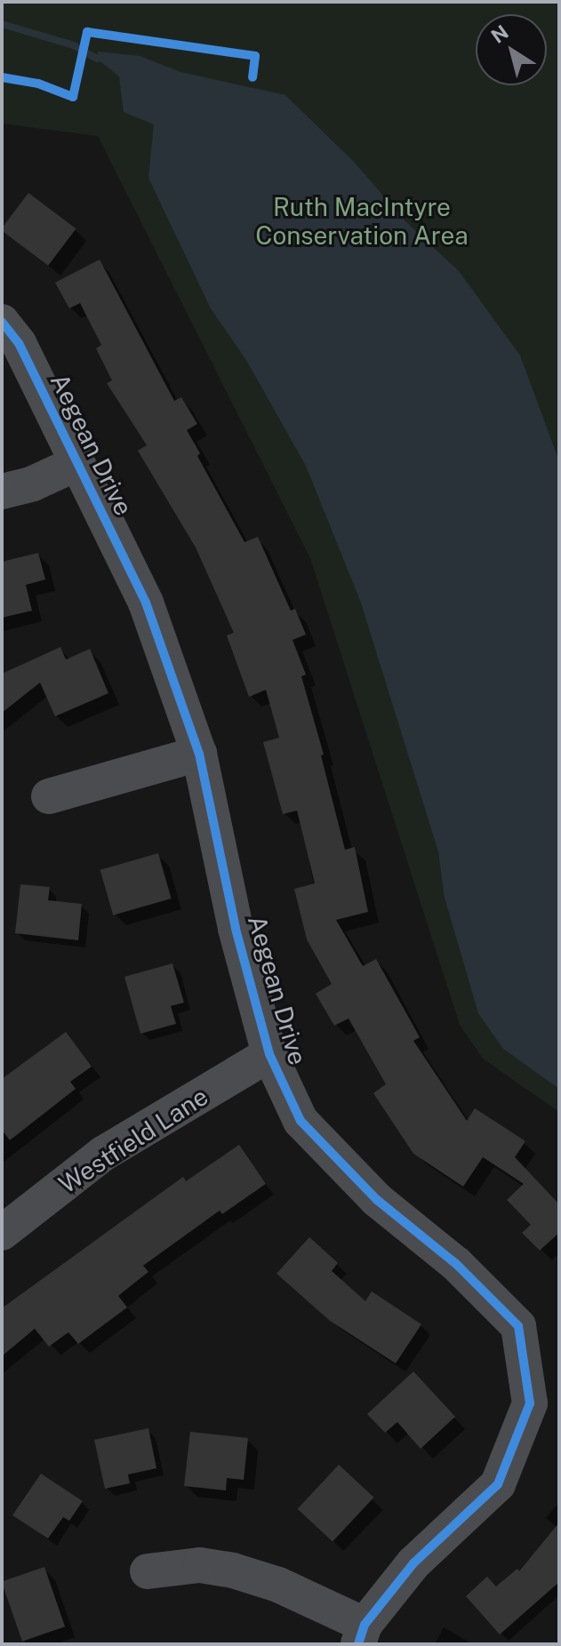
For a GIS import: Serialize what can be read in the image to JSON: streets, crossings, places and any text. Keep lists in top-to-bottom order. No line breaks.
{"streets":{"street":["Aegean Drive","Westfield Lane"]},"crossings":[["Aegean Drive","Westfield Lane"]],"parks":["Ruth MacIntyre Conservation Area"],"north":"top left"}
